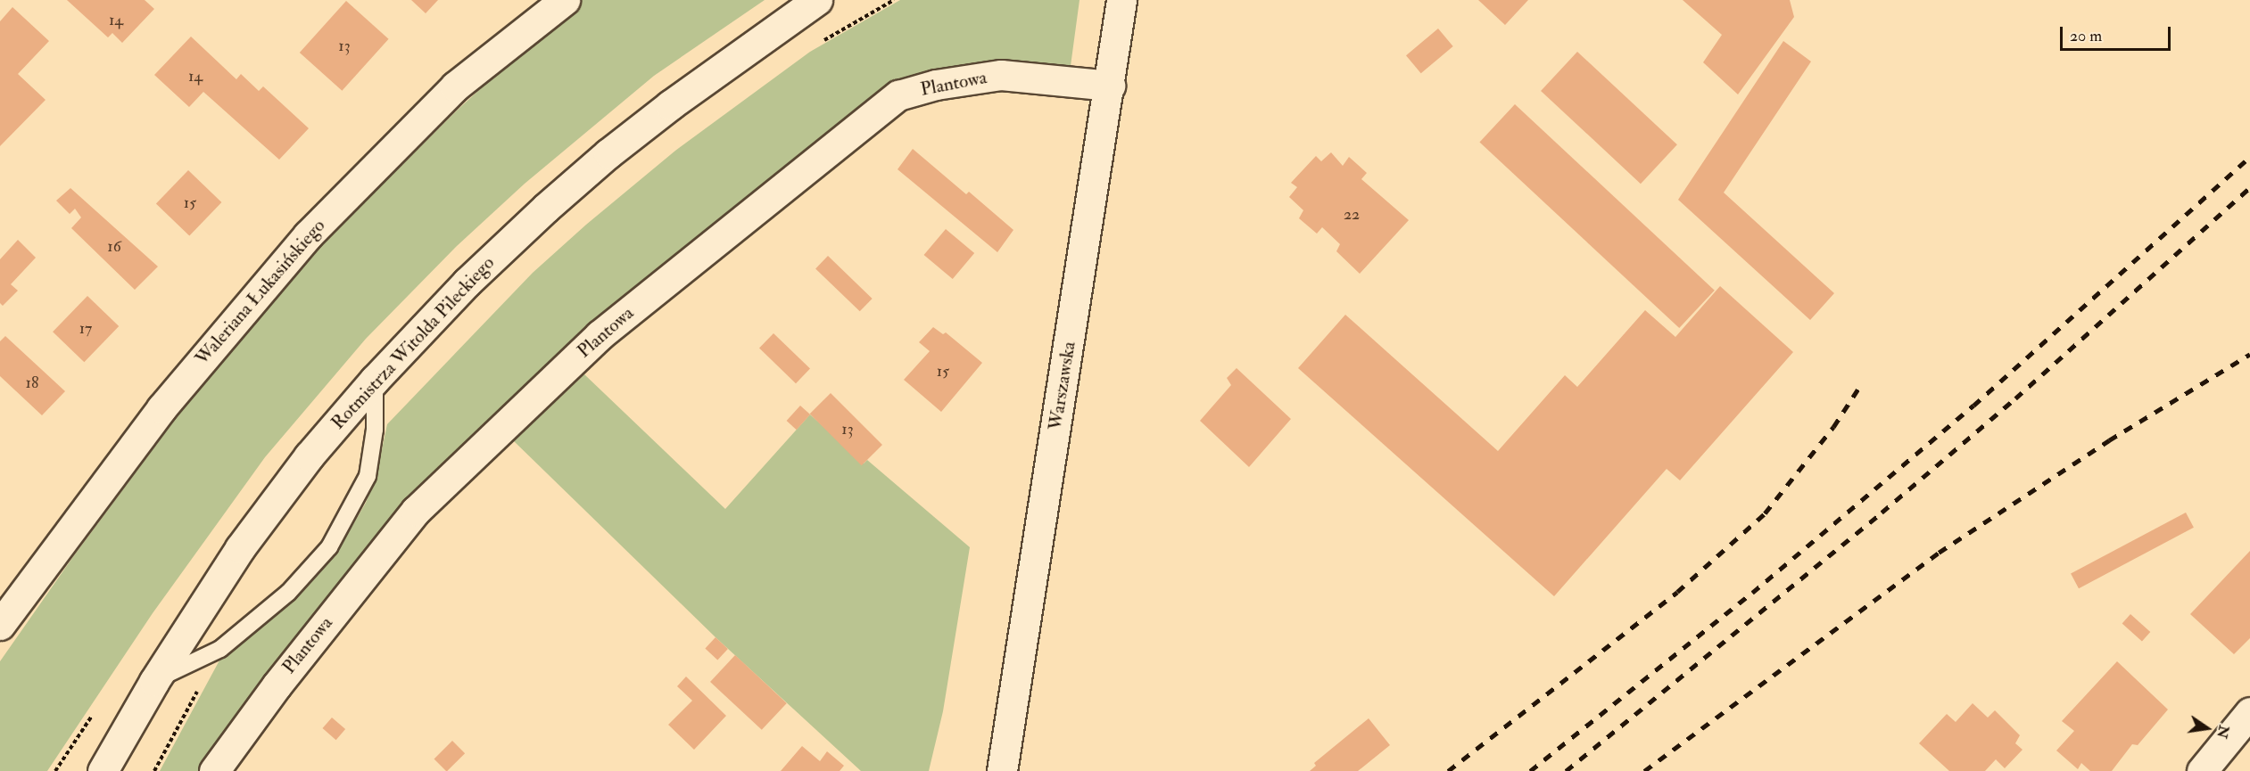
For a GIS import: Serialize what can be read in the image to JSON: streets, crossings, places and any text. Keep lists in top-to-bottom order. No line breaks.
{"streets":{"street":["Plantowa","Waleriana Łukasińskiego","Rotmistrza Witolda Pileckiego","Warszawska"]},"crossings":[["Plantowa","Warszawska"]],"house_numbers":["14","13","14","15","22","16","17","15","18","13"],"scale_bar":"20 m","north":"right"}
